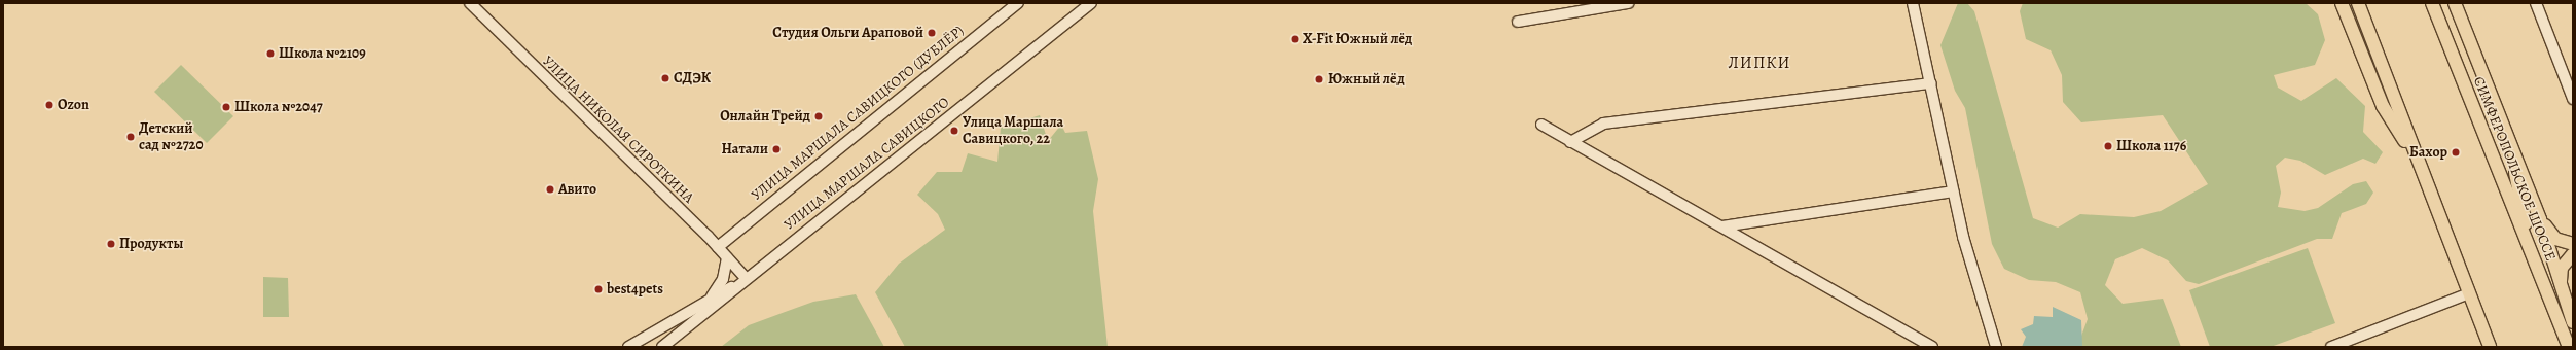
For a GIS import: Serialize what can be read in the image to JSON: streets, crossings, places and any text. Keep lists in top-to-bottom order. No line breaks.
{"streets":{"main road":["СИМФЕРОПОЛЬСКОЕ ШОССЕ"],"street":["УЛИЦА МАРШАЛА САВИЦКОГО (ДУБЛЁР)","УЛИЦА НИКОЛАЯ СИРОТКИНА","УЛИЦА МАРШАЛА САВИЦКОГО"]},"crossings":[["УЛИЦА МАРШАЛА САВИЦКОГО (ДУБЛЁР)","УЛИЦА НИКОЛАЯ СИРОТКИНА"],["УЛИЦА НИКОЛАЯ СИРОТКИНА","УЛИЦА МАРШАЛА САВИЦКОГО"]],"districts":["ЛИПКИ"],"places":["Студия Ольги Араповой","X-Fit Южный лёд","Школа №2109","СДЭК","Южный лёд","Ozon","Школа №2047","Онлайн Трейд","Улица Маршала Савицкого, 22","Детский сад №2720","Школа 1176","Натали","Бахор","Авито","Продукты","best4pets"]}
